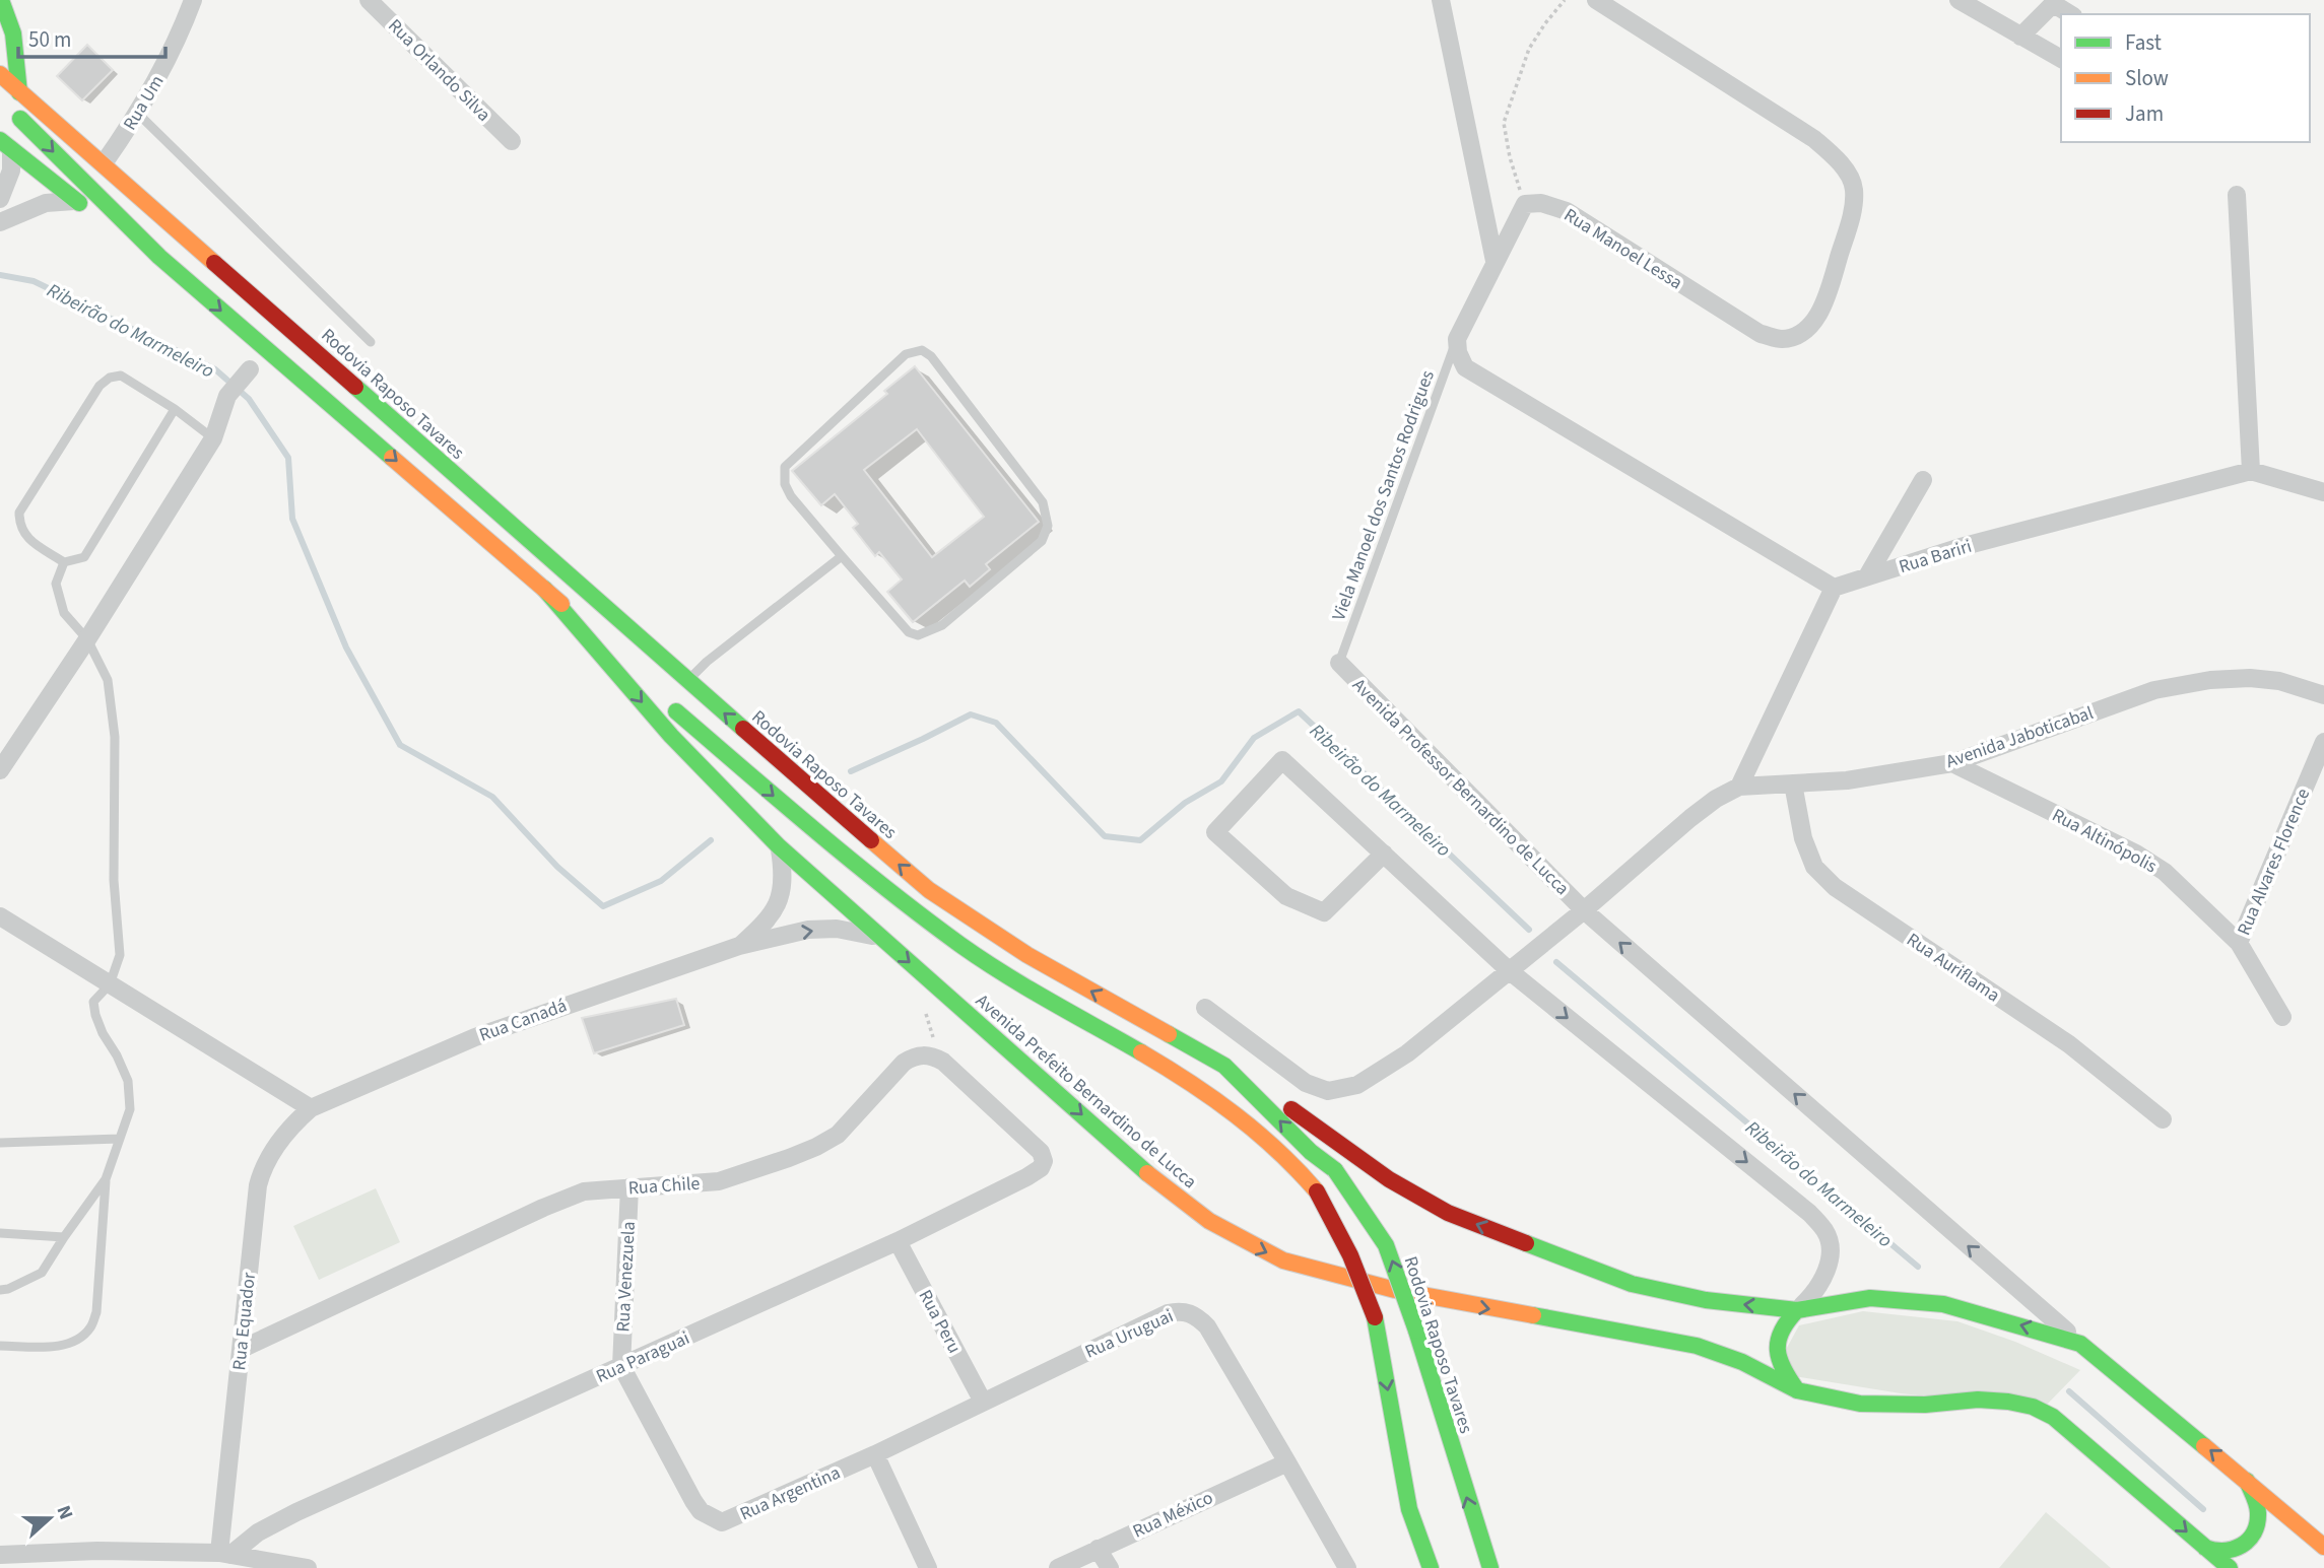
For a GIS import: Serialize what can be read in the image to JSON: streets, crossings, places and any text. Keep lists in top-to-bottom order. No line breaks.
{"streets":{"highway":["Rodovia Raposo Tavares","Avenida Prefeito Bernardino de Lucca"],"street":["Rua Orlando Silva","Rua Um","Rua Manoel Lessa","Rua Bariri","Avenida Jaboticabal","Avenida Professor Bernardino de Lucca","Rua Altinópolis","Rua Alvares Florence","Rua Auriflama","Rua Canadá","Rua Chile","Rua Venezuela","Rua Equador","Rua Peru","Rua Uruguai","Rua Paraguai","Rua Argentina","Rua México"],"lane":["Viela Manoel dos Santos Rodrigues"]},"crossings":[["Rua Um","Rodovia Raposo Tavares"],["Viela Manoel dos Santos Rodrigues","Avenida Professor Bernardino de Lucca"],["Avenida Jaboticabal","Avenida Professor Bernardino de Lucca"],["Avenida Jaboticabal","Rua Altinópolis"],["Avenida Jaboticabal","Rua Auriflama"],["Rua Altinópolis","Rua Alvares Florence"],["Rua Canadá","Avenida Prefeito Bernardino de Lucca"],["Rua Canadá","Rua Equador"],["Rua Chile","Rua Venezuela"],["Rua Chile","Rua Equador"],["Rua Chile","Rua Paraguai"],["Rua Venezuela","Rua Paraguai"],["Rua Venezuela","Rua Argentina"],["Rua Equador","Rua Paraguai"],["Rua Peru","Rua Uruguai"],["Rua Peru","Rua Paraguai"],["Rua Uruguai","Rua Argentina"],["Rua Uruguai","Rua México"],["Rua Paraguai","Rua Argentina"]],"one_way":["Avenida Professor Bernardino de Lucca"],"water":["Ribeirão do Marmeleiro"],"legend":["Fast","Slow","Jam"],"scale_bar":"50 m","north":"right"}
